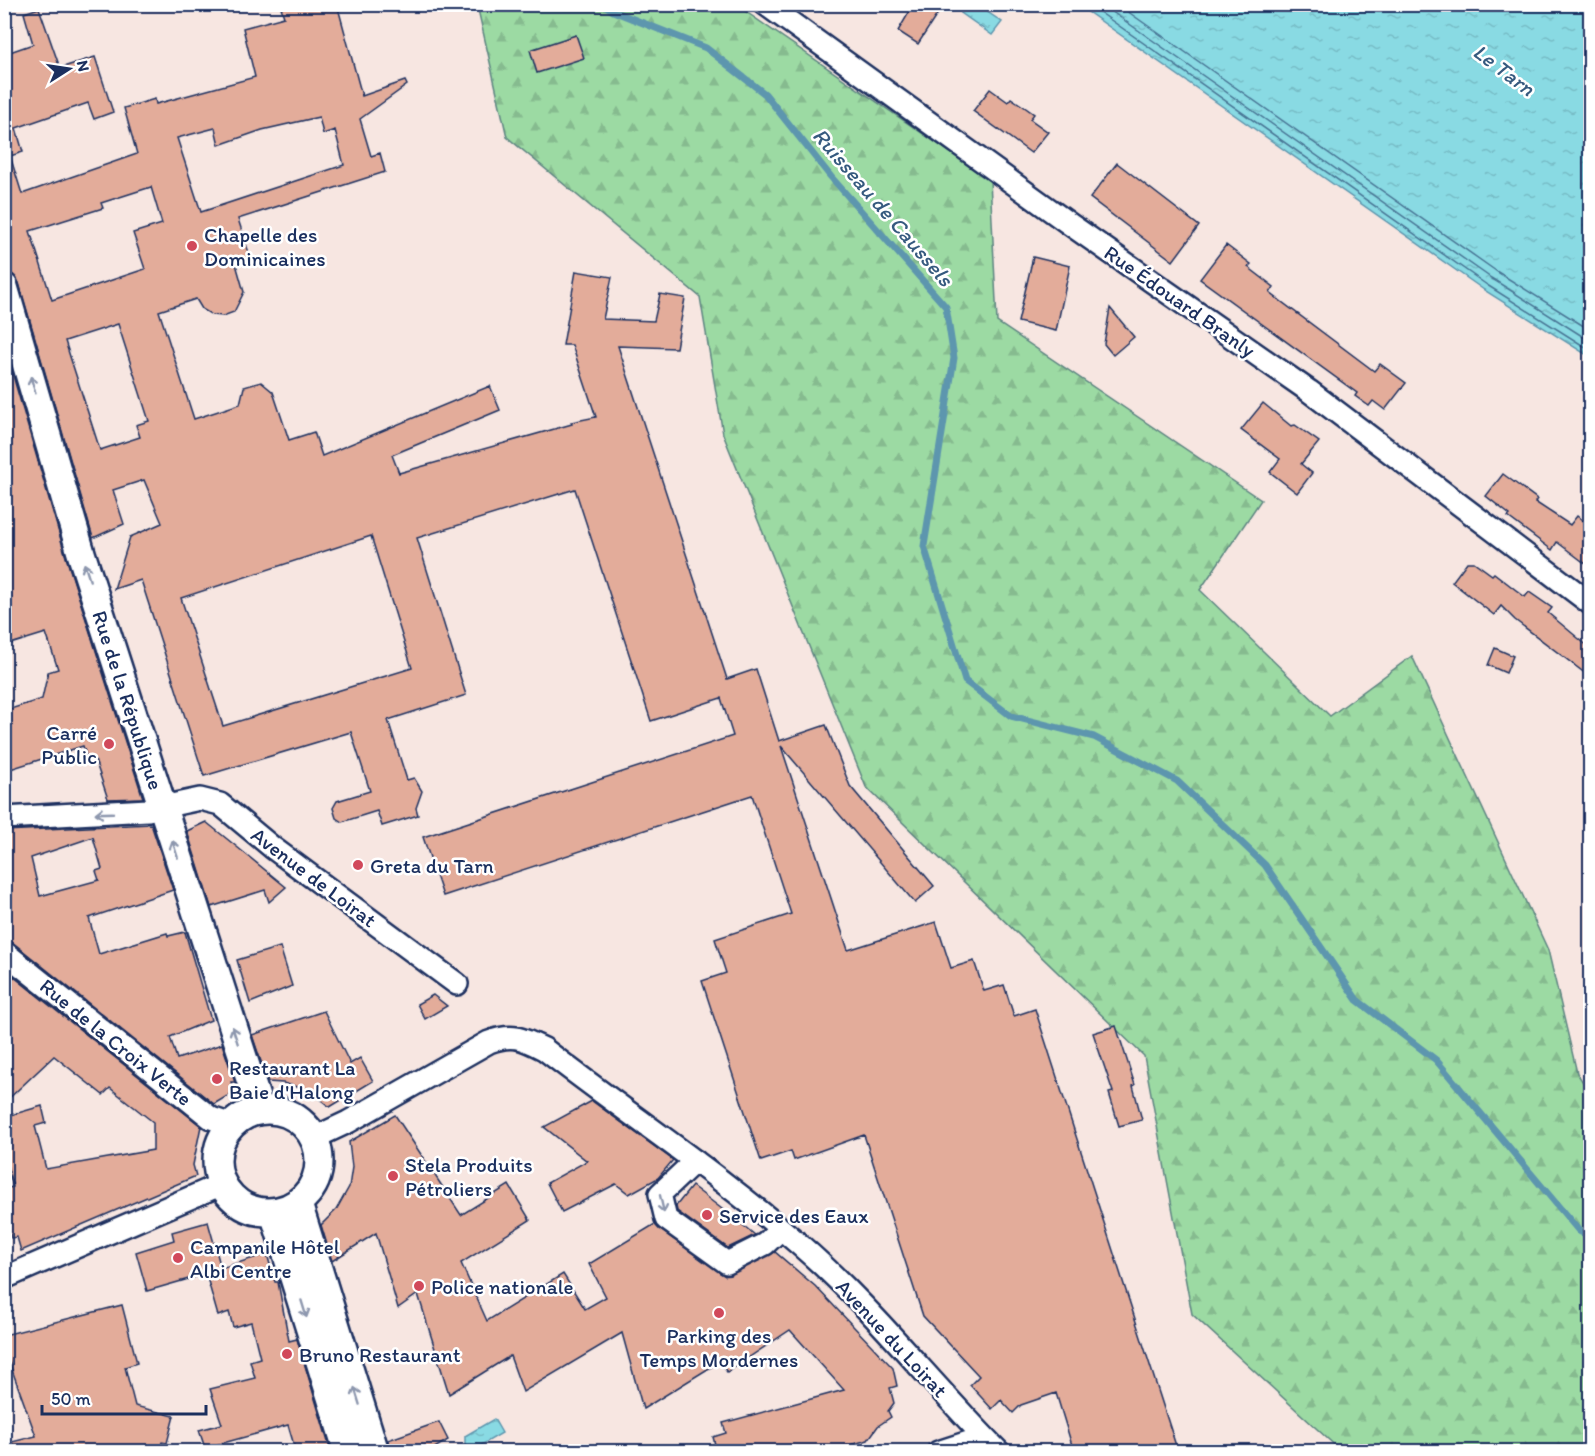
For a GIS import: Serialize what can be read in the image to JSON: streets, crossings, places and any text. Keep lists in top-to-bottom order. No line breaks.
{"streets":{"main road":["Rue de la République"],"street":["Rue Édouard Branly","Avenue de Loirat","Rue de la Croix Verte","Avenue du Loirat"]},"crossings":[["Rue de la République","Avenue de Loirat"],["Rue de la République","Rue de la Croix Verte"],["Rue de la République","Avenue du Loirat"],["Rue de la Croix Verte","Avenue du Loirat"]],"one_way":["Rue de la République"],"water":["Le Tarn","Ruisseau de Caussels"],"places":["Chapelle des Dominicaines","Carré Public","Greta du Tarn","Restaurant La Baie d'Halong","Stela Produits Pétroliers","Service des Eaux","Campanile Hôtel Albi Centre","Police nationale","Parking des Temps Mordernes","Bruno Restaurant"],"scale_bar":"50 m","north":"right"}
